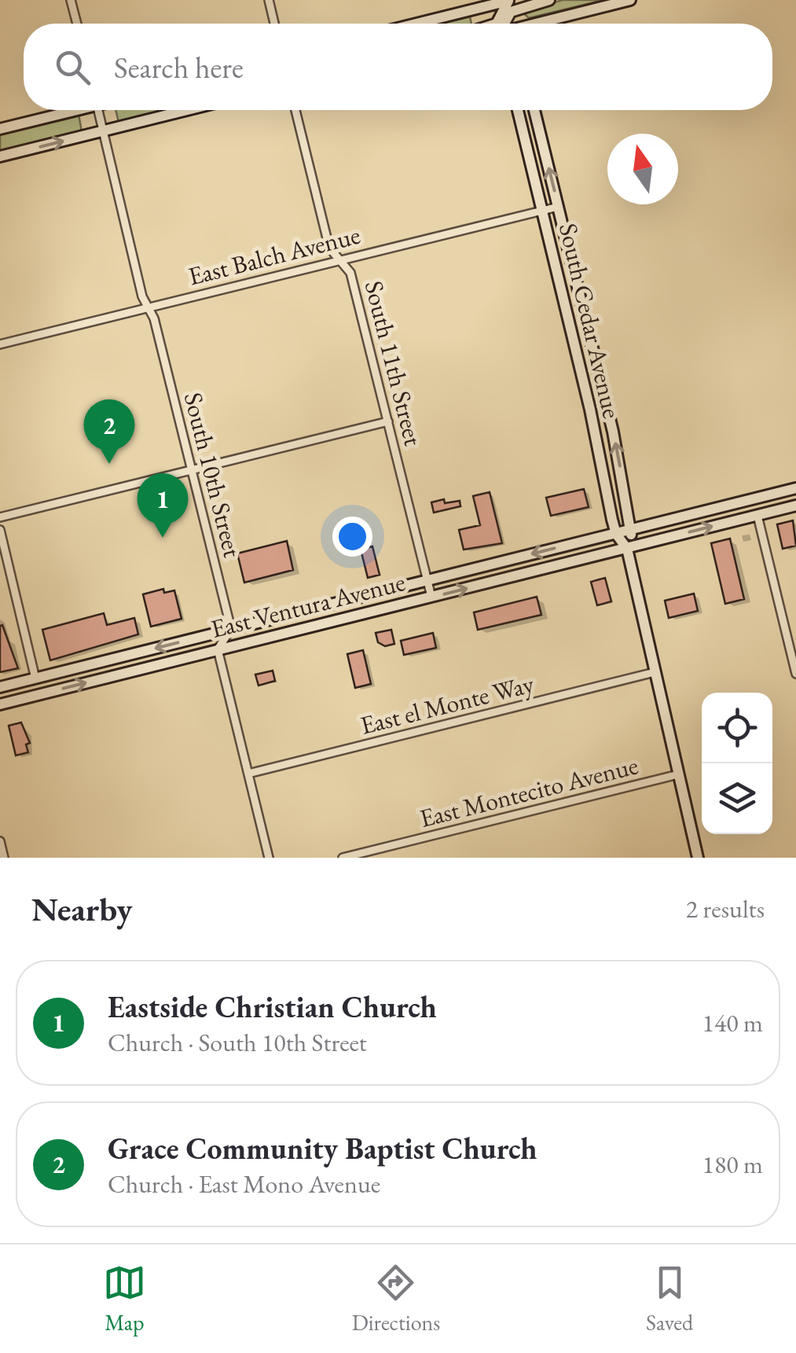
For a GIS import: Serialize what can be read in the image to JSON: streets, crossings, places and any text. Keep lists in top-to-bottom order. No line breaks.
{"streets":{"main road":["South Cedar Avenue","East Ventura Avenue"],"street":["East Balch Avenue","South 11th Street","South 10th Street","East el Monte Way","East Montecito Avenue"]},"crossings":[["East Balch Avenue","South Cedar Avenue"],["East Balch Avenue","South 11th Street"],["East Balch Avenue","South 10th Street"],["South Cedar Avenue","East Ventura Avenue"],["South Cedar Avenue","East el Monte Way"],["South Cedar Avenue","East Montecito Avenue"],["South 11th Street","East Ventura Avenue"],["South 10th Street","East Ventura Avenue"]],"north":"top","page":{"search":"Search here","pins":["2","1"],"heading":["Nearby","2 results"],"list":[{"mark":"1","name":"Eastside Christian Church","note":"Church · South 10th Street","value":"140 m"},{"mark":"2","name":"Grace Community Baptist Church","note":"Church · East Mono Avenue","value":"180 m"}],"nav":["Map","Directions","Saved"]}}
